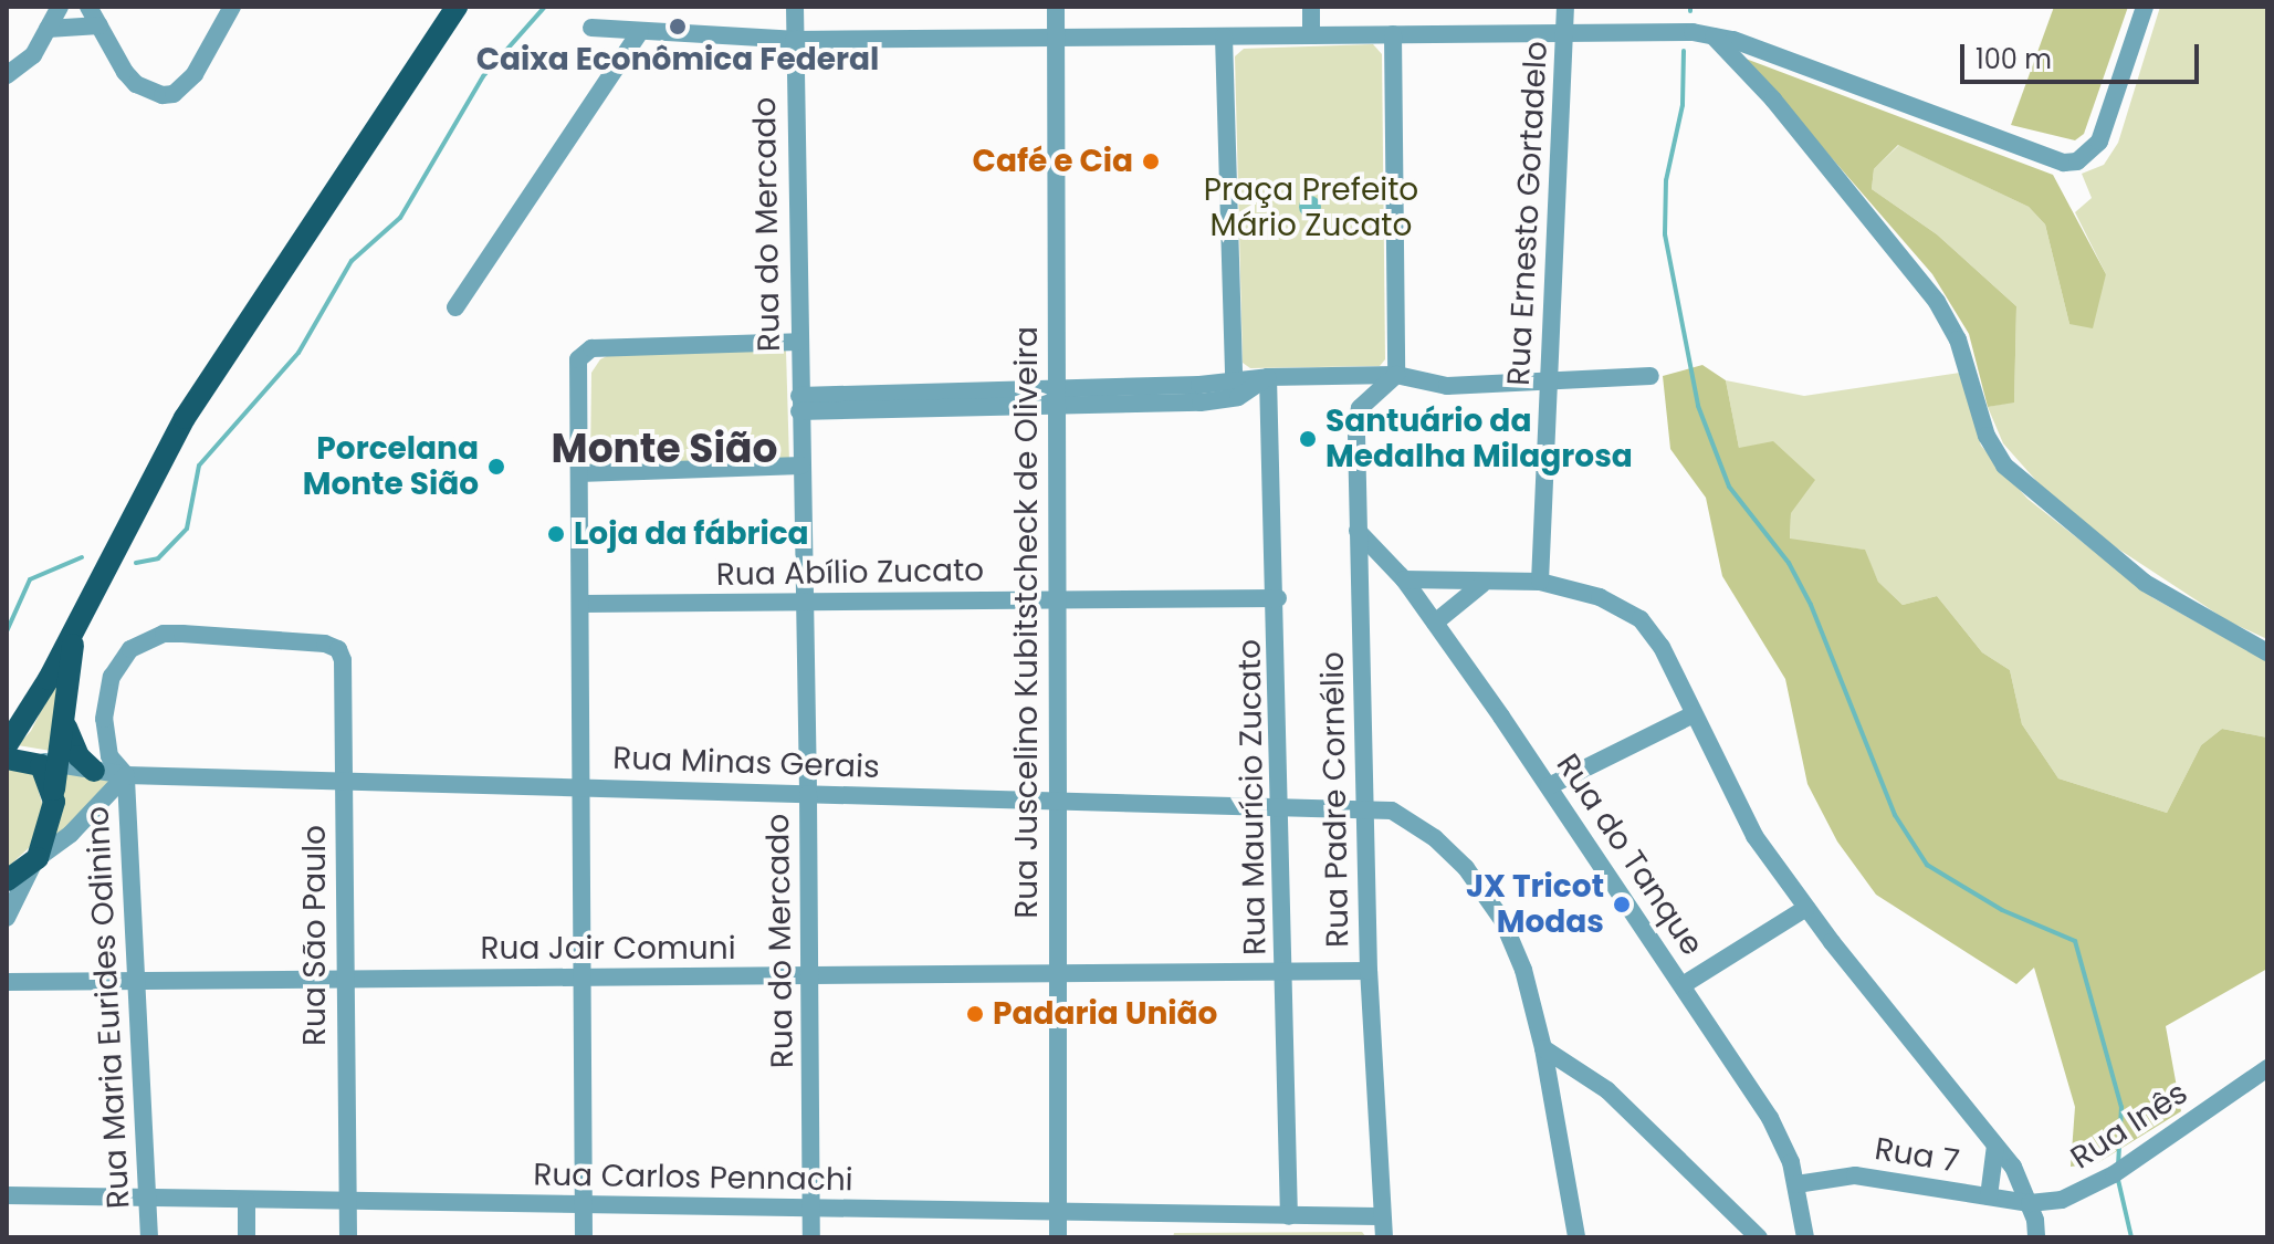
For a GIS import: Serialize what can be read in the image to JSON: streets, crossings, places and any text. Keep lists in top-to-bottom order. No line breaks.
{"streets":{"street":["Rua Ernesto Gortadelo","Rua do Mercado","Rua Abílio Zucato","Rua Juscelino Kubitstcheck de Oliveira","Rua Minas Gerais","Rua Maurício Zucato","Rua Padre Cornélio","Rua do Tanque","Rua São Paulo","Rua Jair Comuni","Rua Maria Eurides Odinino","Rua Inês","Rua 7","Rua Carlos Pennachi"]},"crossings":[["Rua do Mercado","Rua Abílio Zucato"],["Rua do Mercado","Rua Minas Gerais"],["Rua do Mercado","Rua Jair Comuni"],["Rua do Mercado","Rua Carlos Pennachi"],["Rua Abílio Zucato","Rua Juscelino Kubitstcheck de Oliveira"],["Rua Abílio Zucato","Rua Maurício Zucato"],["Rua Juscelino Kubitstcheck de Oliveira","Rua Minas Gerais"],["Rua Juscelino Kubitstcheck de Oliveira","Rua Jair Comuni"],["Rua Juscelino Kubitstcheck de Oliveira","Rua Carlos Pennachi"],["Rua Minas Gerais","Rua Maurício Zucato"],["Rua Minas Gerais","Rua Padre Cornélio"],["Rua Minas Gerais","Rua São Paulo"],["Rua Minas Gerais","Rua Maria Eurides Odinino"],["Rua Maurício Zucato","Rua Jair Comuni"],["Rua Maurício Zucato","Rua Carlos Pennachi"],["Rua Padre Cornélio","Rua do Tanque"],["Rua Padre Cornélio","Rua Jair Comuni"],["Rua Padre Cornélio","Rua Carlos Pennachi"],["Rua do Tanque","Rua 7"],["Rua São Paulo","Rua Jair Comuni"],["Rua São Paulo","Rua Maria Eurides Odinino"],["Rua São Paulo","Rua Carlos Pennachi"],["Rua Jair Comuni","Rua Maria Eurides Odinino"],["Rua Maria Eurides Odinino","Rua Carlos Pennachi"],["Rua Inês","Rua 7"]],"districts":["Monte Sião"],"parks":["Praça Prefeito Mário Zucato"],"places":["Caixa Econômica Federal","Café e Cia","Santuário da Medalha Milagrosa","Porcelana Monte Sião","Loja da fábrica","JX Tricot Modas","Padaria União"],"scale_bar":"100 m"}
